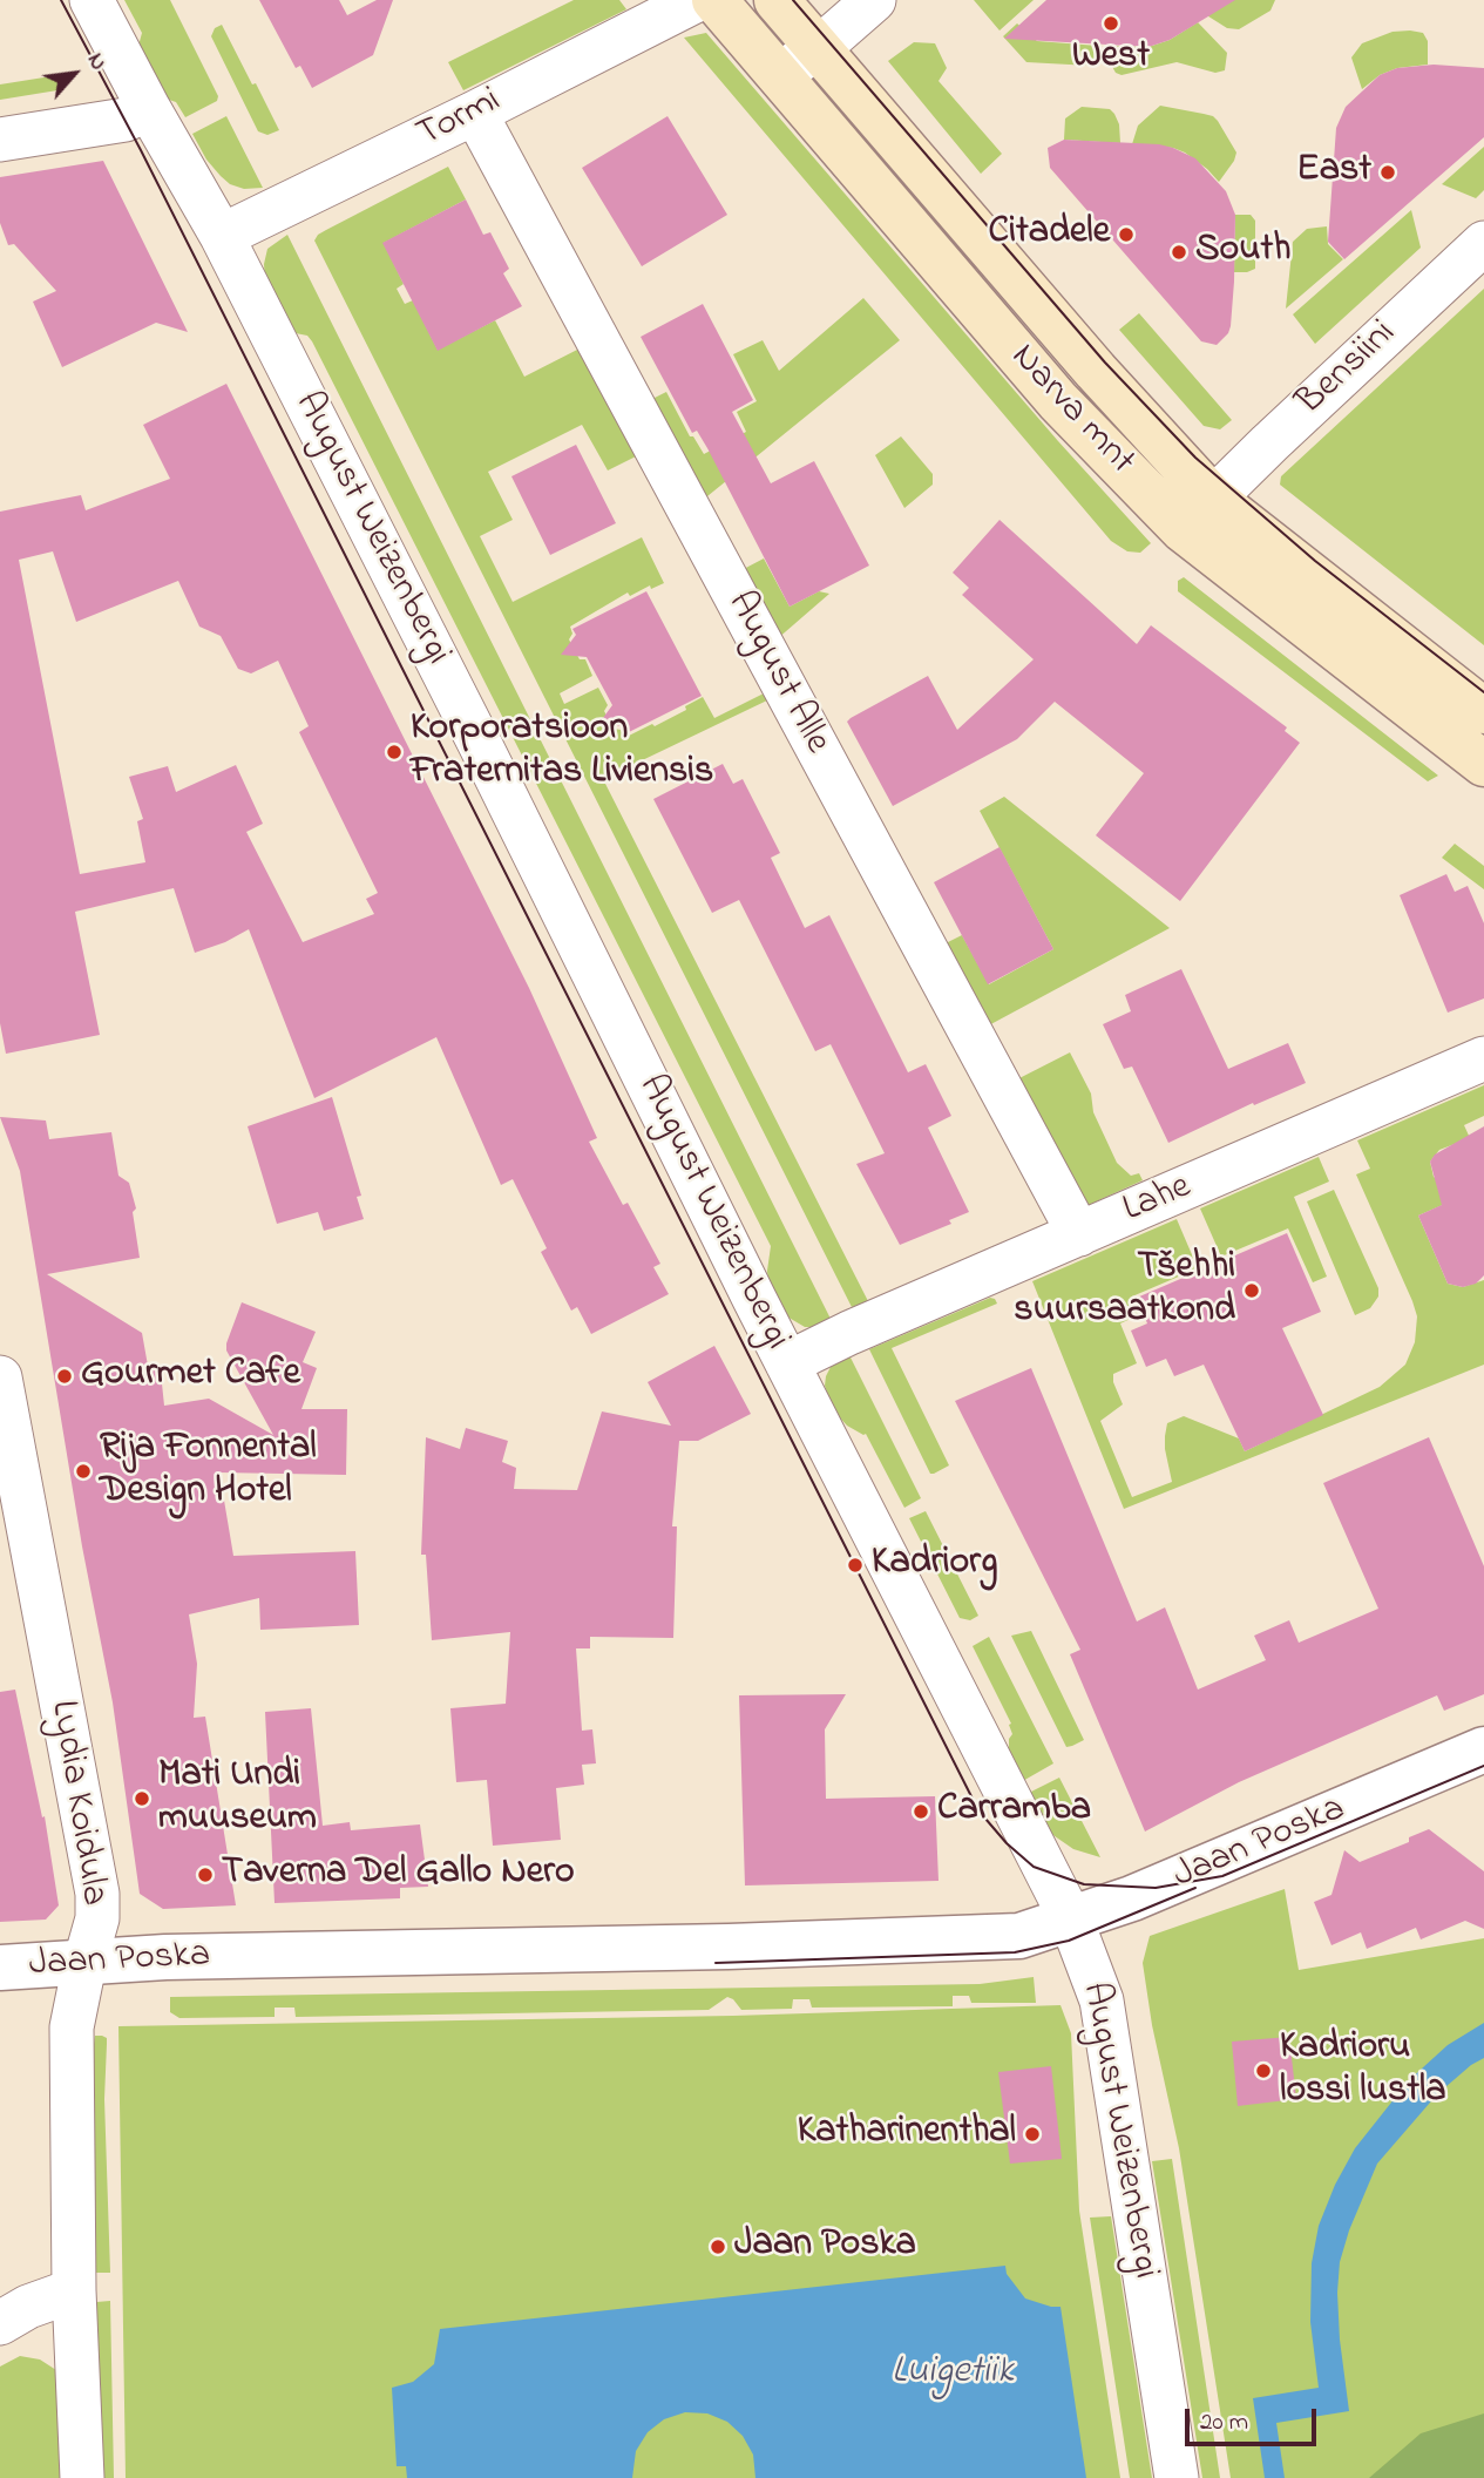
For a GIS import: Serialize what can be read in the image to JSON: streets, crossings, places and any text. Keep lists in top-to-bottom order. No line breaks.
{"streets":{"main road":["Narva mnt"],"street":["Tormi","Bensiini","August Weizenbergi","August Alle","Lahe","Lydia Koidula","Jaan Poska"]},"crossings":[["Tormi","August Weizenbergi"],["Tormi","August Alle"],["Bensiini","Narva mnt"],["August Weizenbergi","Lahe"],["August Weizenbergi","Jaan Poska"],["August Alle","Lahe"],["Lydia Koidula","Jaan Poska"]],"water":["Luigetiik"],"places":["West","East","Citadele","South","Korporatsioon Fraternitas Liviensis","Tšehhi suursaatkond","Gourmet Cafe","Rija Fonnental Design Hotel","Kadriorg","Mati Undi muuseum","Carramba","Taverna Del Gallo Nero","Kadrioru lossi lustla","Katharinenthal","Jaan Poska"],"scale_bar":"20 m","north":"top right"}
